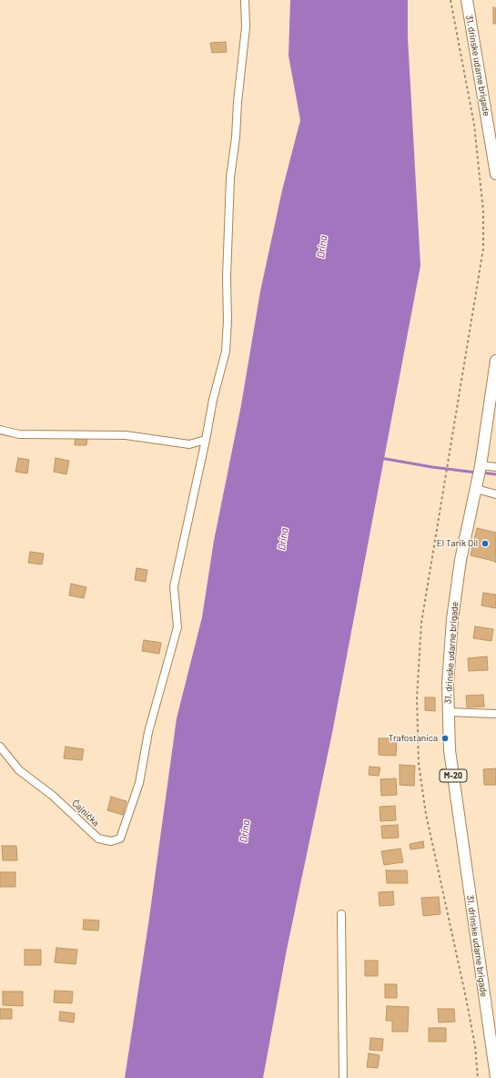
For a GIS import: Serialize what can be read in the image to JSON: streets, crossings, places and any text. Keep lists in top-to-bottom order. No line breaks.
{"streets":{"main road":["31. drinske udarne brigade","M-20"],"street":["Čajnička"]},"water":["Drina"],"places":["El Tarik Oil","Trafostanica"]}
